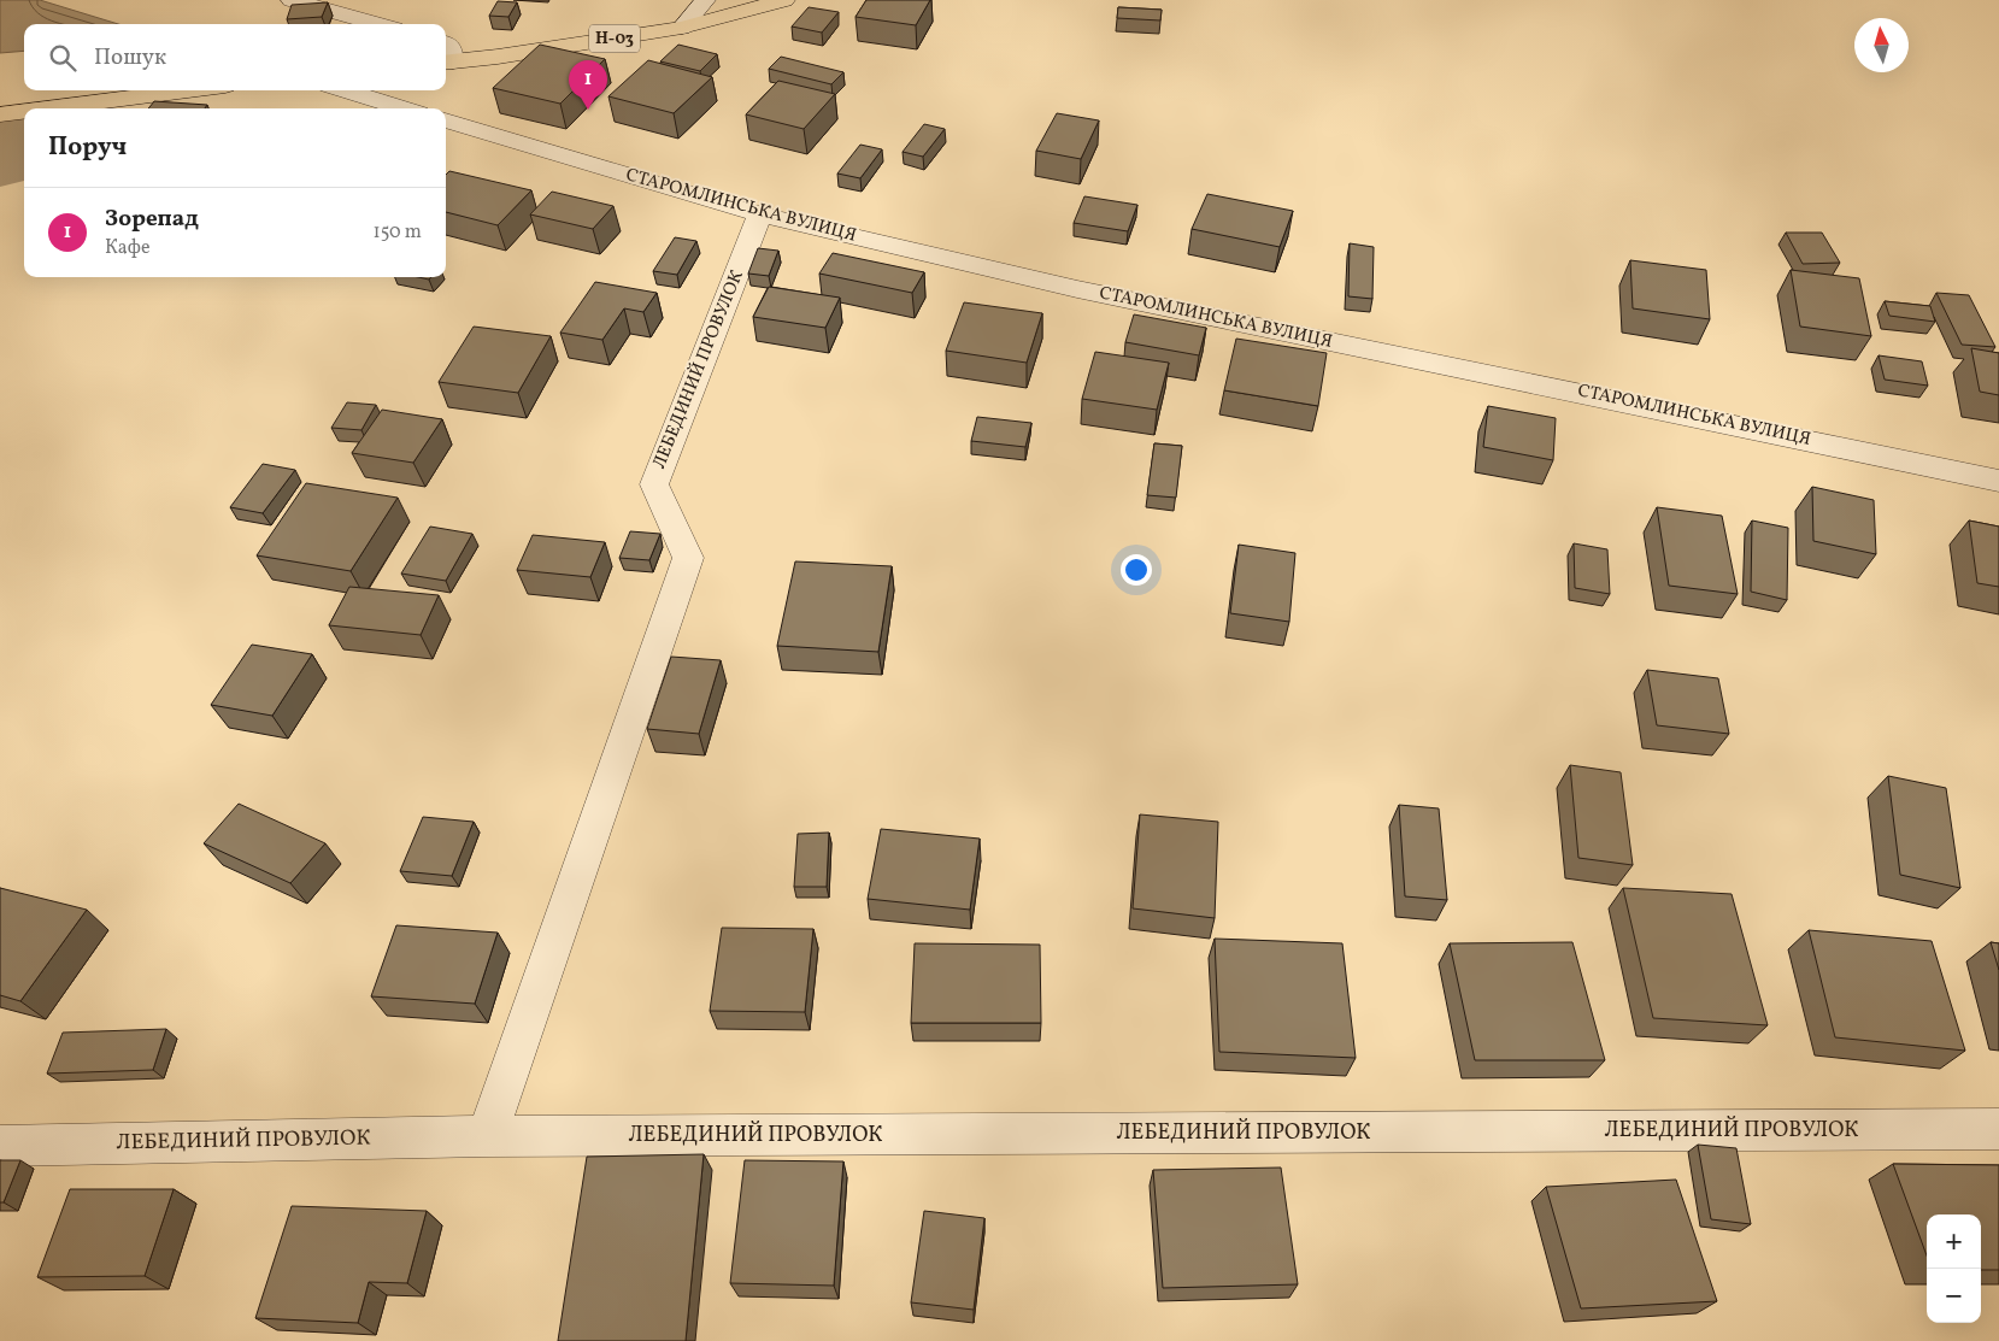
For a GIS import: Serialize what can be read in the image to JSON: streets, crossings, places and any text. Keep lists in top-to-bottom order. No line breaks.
{"streets":{"main road":["Н-03"],"street":["СТАРОМЛИНСЬКА ВУЛИЦЯ","ЛЕБЕДИНИЙ ПРОВУЛОК"]},"crossings":[["СТАРОМЛИНСЬКА ВУЛИЦЯ","ЛЕБЕДИНИЙ ПРОВУЛОК"]],"north":"top","page":{"search":"Пошук","pins":"1","heading":"Поруч","list":[{"mark":"1","name":"Зорепад","note":"Кафе","value":"150 m"}],"map_buttons":["+","−"]}}
